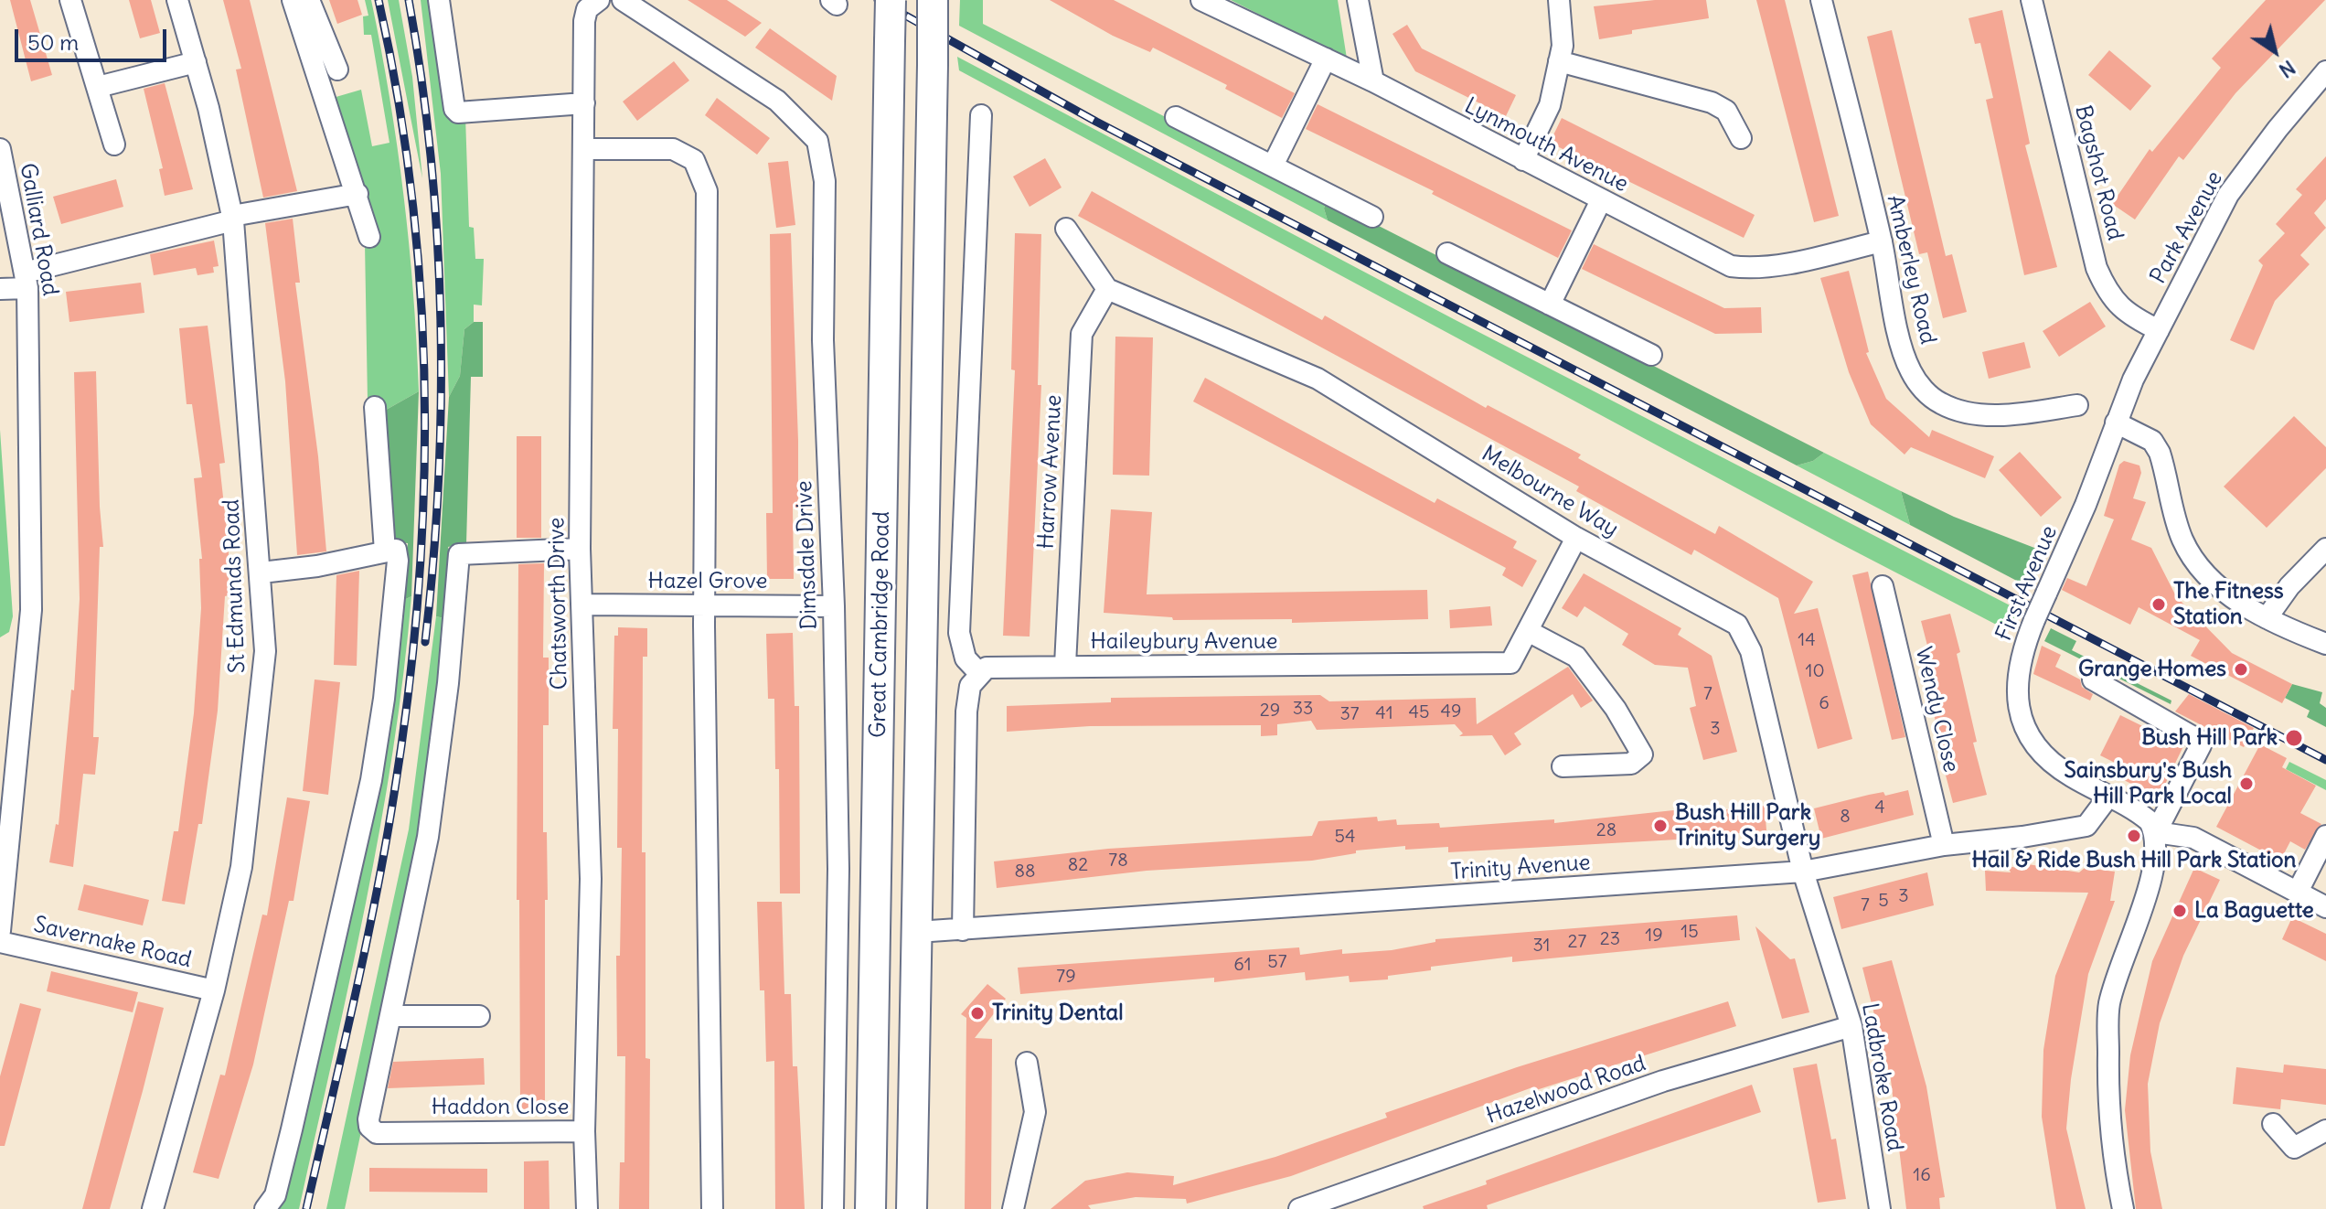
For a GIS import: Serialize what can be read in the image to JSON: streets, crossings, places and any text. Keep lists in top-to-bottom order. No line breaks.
{"streets":{"highway":["Great Cambridge Road"],"street":["Lynmouth Avenue","Bagshot Road","Park Avenue","Galliard Road","Amberley Road","Harrow Avenue","Melbourne Way","Dimsdale Drive","Hazel Grove","First Avenue","St Edmunds Road","Chatsworth Drive","Haileybury Avenue","Wendy Close","Trinity Avenue","Savernake Road","Ladbroke Road","Hazelwood Road","Haddon Close"]},"crossings":[["Lynmouth Avenue","Amberley Road"],["Bagshot Road","Park Avenue"],["Park Avenue","First Avenue"],["Harrow Avenue","Melbourne Way"],["Harrow Avenue","Haileybury Avenue"],["Melbourne Way","Haileybury Avenue"],["Melbourne Way","Trinity Avenue"],["Melbourne Way","Ladbroke Road"],["Dimsdale Drive","Hazel Grove"],["Hazel Grove","Chatsworth Drive"],["First Avenue","Trinity Avenue"],["St Edmunds Road","Savernake Road"],["Chatsworth Drive","Haddon Close"],["Great Cambridge Road","Trinity Avenue"],["Wendy Close","Trinity Avenue"],["Trinity Avenue","Ladbroke Road"],["Ladbroke Road","Hazelwood Road"]],"places":["The Fitness Station","Grange Homes","Bush Hill Park","Sainsbury's Bush Hill Park Local","Bush Hill Park Trinity Surgery","Hail & Ride Bush Hill Park Station","La Baguette","Trinity Dental"],"house_numbers":["14","10","7","6","33","29","49","45","41","37","3","4","8","28","54","78","82","88","3","5","7","15","19","23","27","31","57","61","79","16"],"scale_bar":"50 m","north":"bottom right"}
